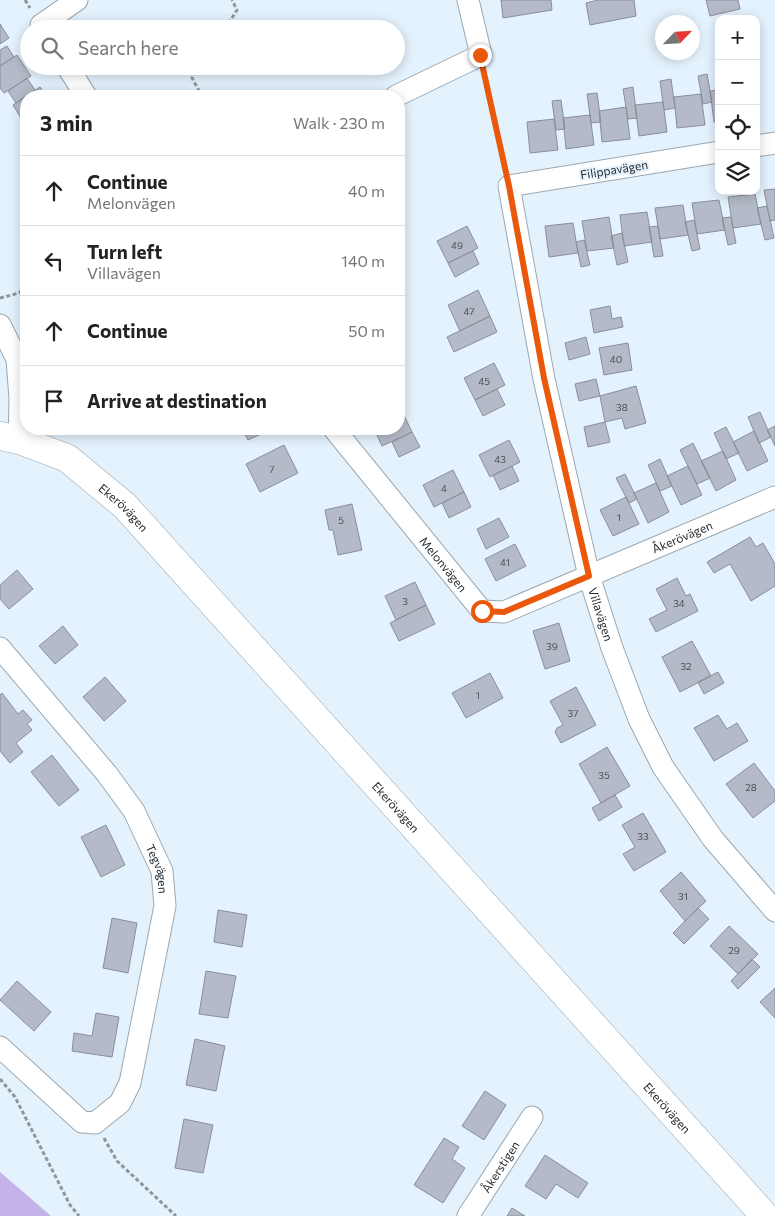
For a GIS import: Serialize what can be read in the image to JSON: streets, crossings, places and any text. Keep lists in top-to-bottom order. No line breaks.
{"streets":{"main road":["Ekerövägen"],"street":["Filippavägen","Åkerövägen","Melonvägen","Villavägen","Tegvägen","Åkerstigen"]},"crossings":[["Filippavägen","Villavägen"],["Åkerövägen","Melonvägen"],["Åkerövägen","Villavägen"],["Melonvägen","Villavägen"]],"house_numbers":["49","47","40","45","38","43","7","4","1","5","41","3","34","39","32","1","37","35","28","33","31","29"],"north":"top right","page":{"map_buttons":["+","−"],"search":"Search here","heading":["3 min","Walk · 230 m"],"list":[["Continue","Melonvägen","40 m"],["Turn left","Villavägen","140 m"],["Continue","50 m"],"Arrive at destination"]}}
